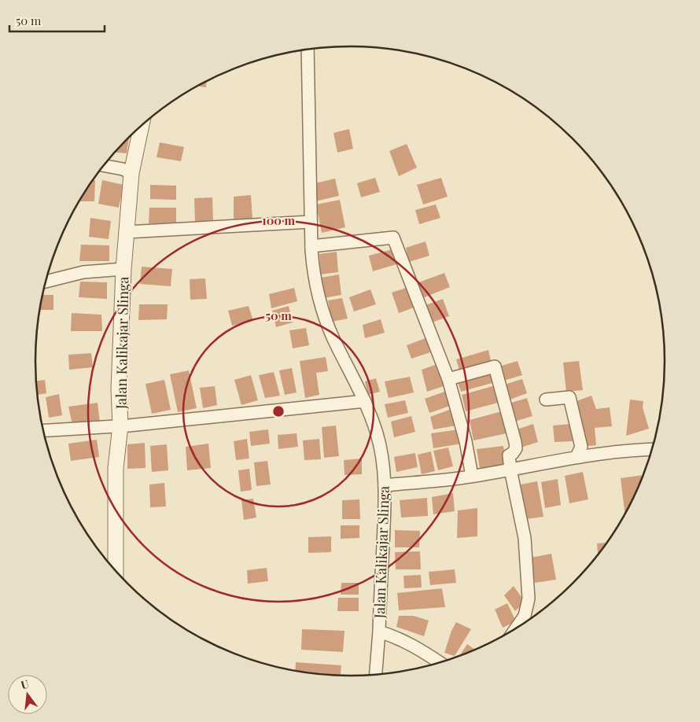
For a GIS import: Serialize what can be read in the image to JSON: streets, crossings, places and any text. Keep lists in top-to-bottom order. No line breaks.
{"streets":{"street":["Jalan Kalikajar Slinga"]},"scale_bar":"50 m","north":"top","rings":["100 m","50 m"]}
